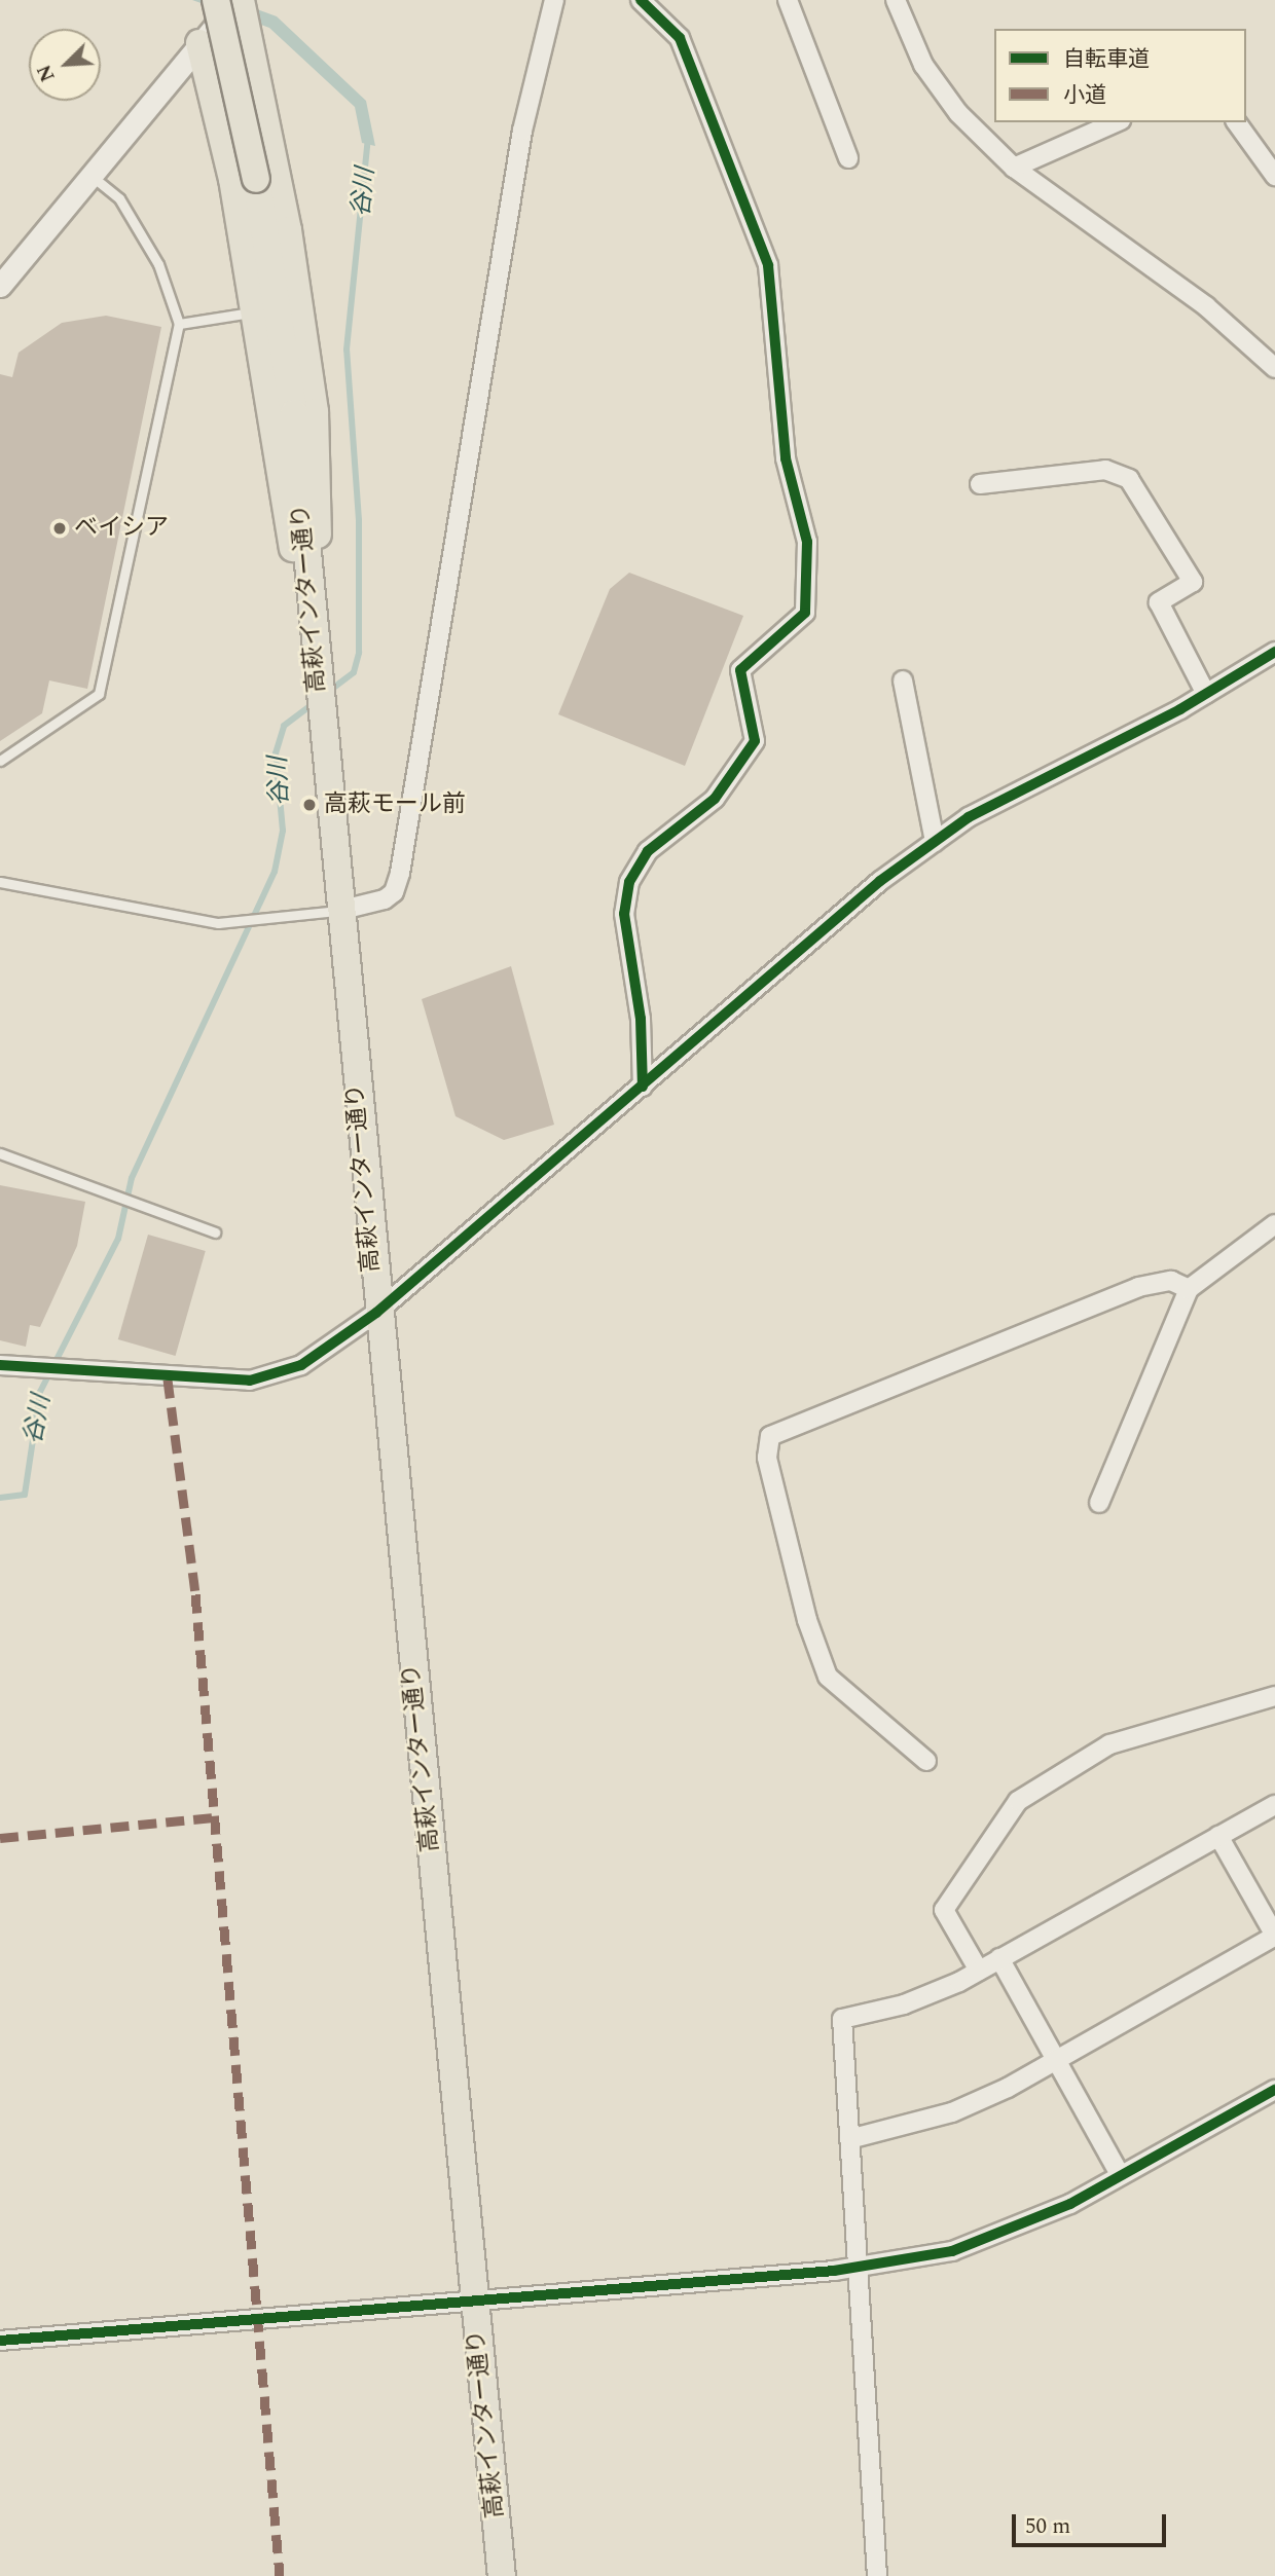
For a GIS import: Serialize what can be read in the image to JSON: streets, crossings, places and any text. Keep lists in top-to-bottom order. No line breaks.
{"streets":{"main road":["高萩インター通り"]},"water":["谷川"],"places":["ベイシア","高萩モール前"],"legend":["自転車道","小道"],"scale_bar":"50 m","north":"bottom left"}
